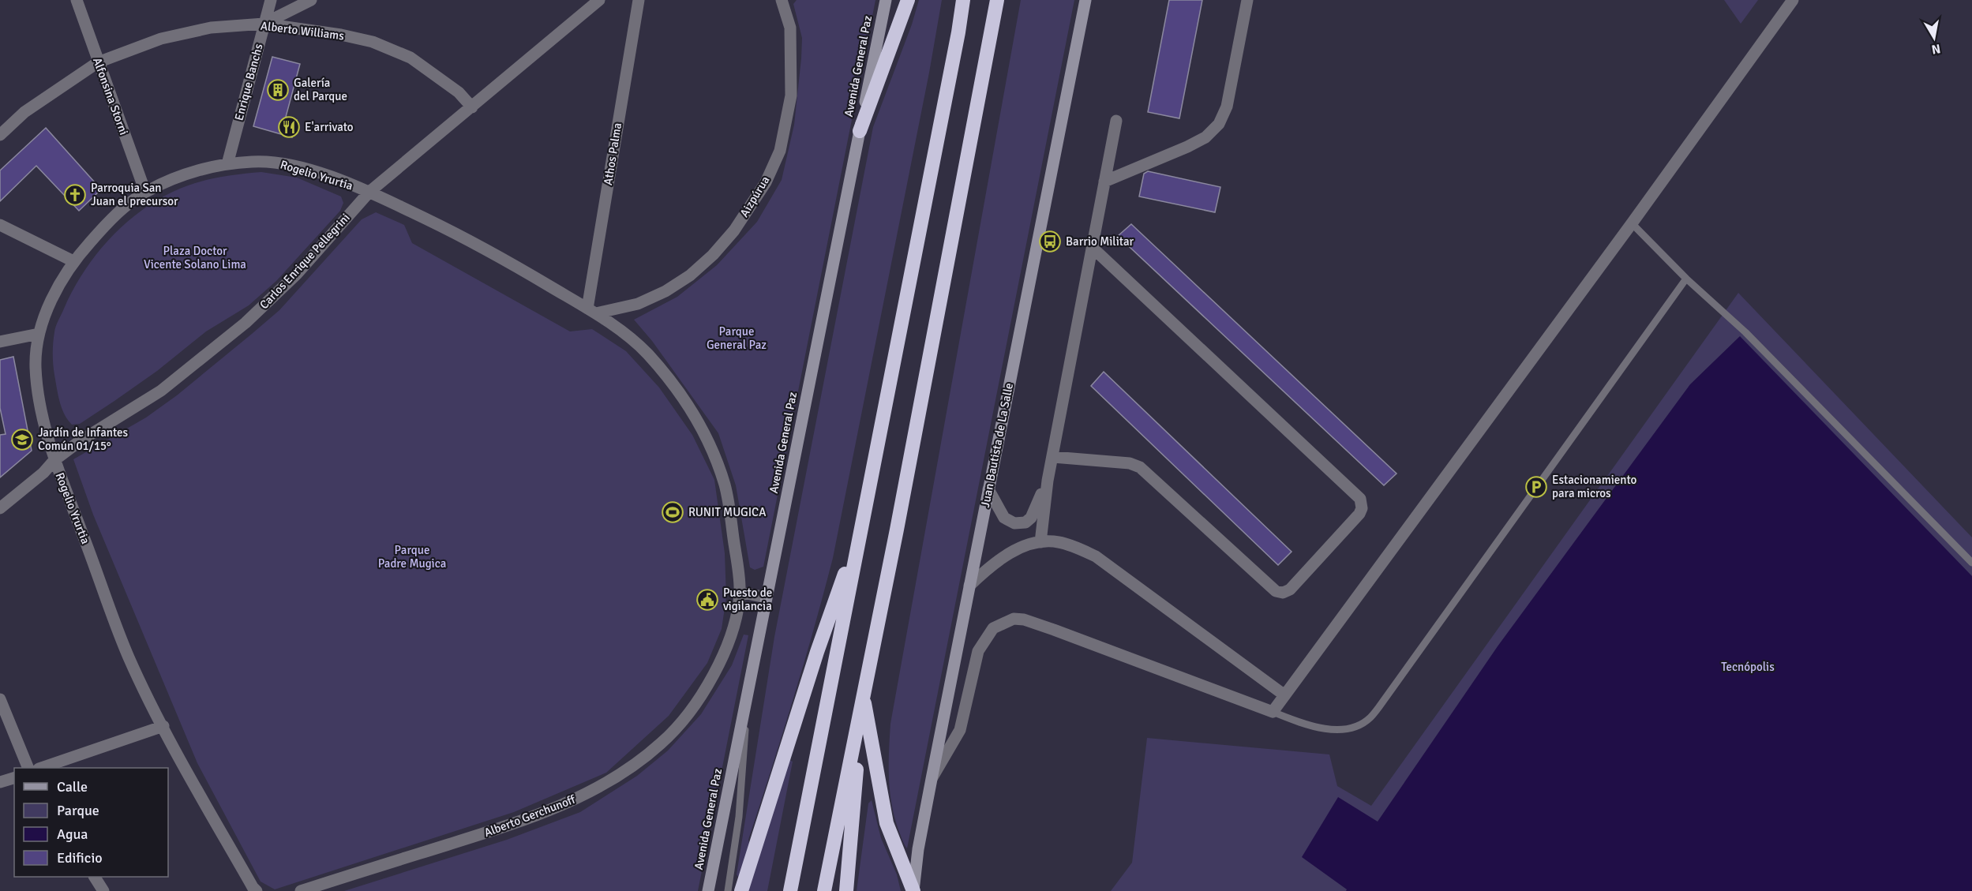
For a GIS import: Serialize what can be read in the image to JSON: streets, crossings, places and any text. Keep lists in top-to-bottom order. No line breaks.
{"streets":{"street":["Alberto Williams","Avenida General Paz","Enrique Banchs","Alfonsina Storni","Athos Palma","Rogelio Yrurtia","Aizpúrua","Carlos Enrique Pellegrini","Juan Bautista de La Salle","Alberto Gerchunoff"]},"crossings":[["Alberto Williams","Enrique Banchs"],["Alberto Williams","Alfonsina Storni"],["Alberto Williams","Carlos Enrique Pellegrini"],["Enrique Banchs","Rogelio Yrurtia"],["Alfonsina Storni","Rogelio Yrurtia"],["Athos Palma","Rogelio Yrurtia"],["Athos Palma","Aizpúrua"],["Athos Palma","Alberto Gerchunoff"],["Rogelio Yrurtia","Aizpúrua"],["Rogelio Yrurtia","Carlos Enrique Pellegrini"],["Rogelio Yrurtia","Alberto Gerchunoff"],["Aizpúrua","Alberto Gerchunoff"]],"parks":["Plaza Doctor Vicente Solano Lima","Parque General Paz","Parque Padre Mugica","Tecnópolis"],"places":{"building":["Galería del Parque"],"restaurant":["E'arrivato"],"church":["Parroquia San Juan el precursor"],"bus stop":["Barrio Militar"],"school or university":["Jardín de Infantes Común 01/15°"],"parking":["Estacionamiento para micros"],"sports":["RUNIT MUGICA"],"public building":["Puesto de vigilancia"]},"legend":["Calle","Parque","Agua","Edificio"],"north":"bottom"}
